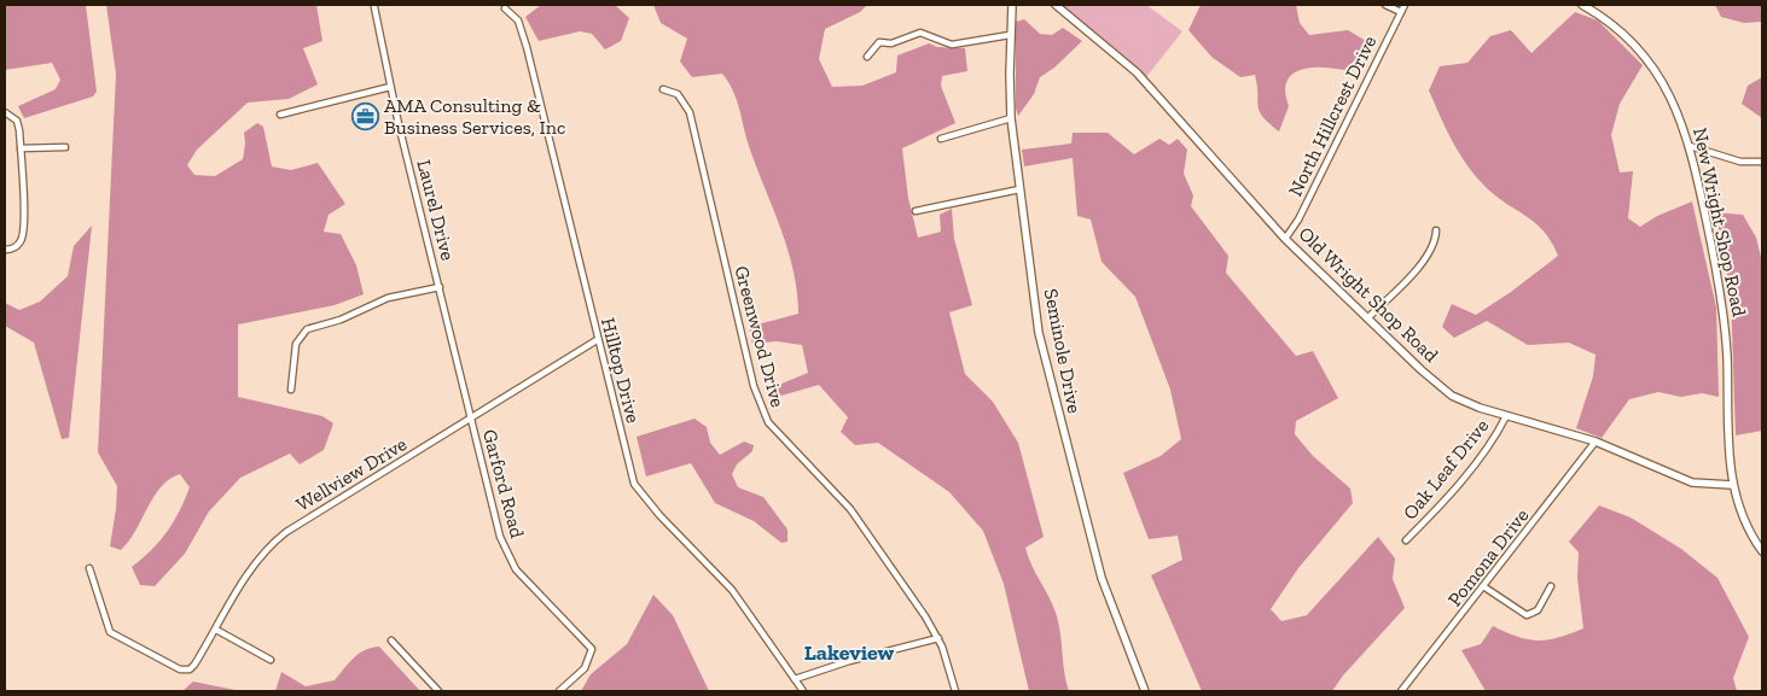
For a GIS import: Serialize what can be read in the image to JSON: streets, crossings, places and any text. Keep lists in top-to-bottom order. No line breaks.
{"streets":{"street":["North Hillcrest Drive","Laurel Drive","New Wright Shop Road","Old Wright Shop Road","Greenwood Drive","Seminole Drive","Hilltop Drive","Oak Leaf Drive","Wellview Drive","Garford Road","Pomona Drive"]},"crossings":[["North Hillcrest Drive","Old Wright Shop Road"],["Laurel Drive","Wellview Drive"],["Laurel Drive","Garford Road"],["New Wright Shop Road","Old Wright Shop Road"],["Old Wright Shop Road","Oak Leaf Drive"],["Old Wright Shop Road","Pomona Drive"],["Hilltop Drive","Wellview Drive"],["Wellview Drive","Garford Road"]],"districts":["Lakeview"],"places":{"office":["AMA Consulting & Business Services, Inc"]}}
